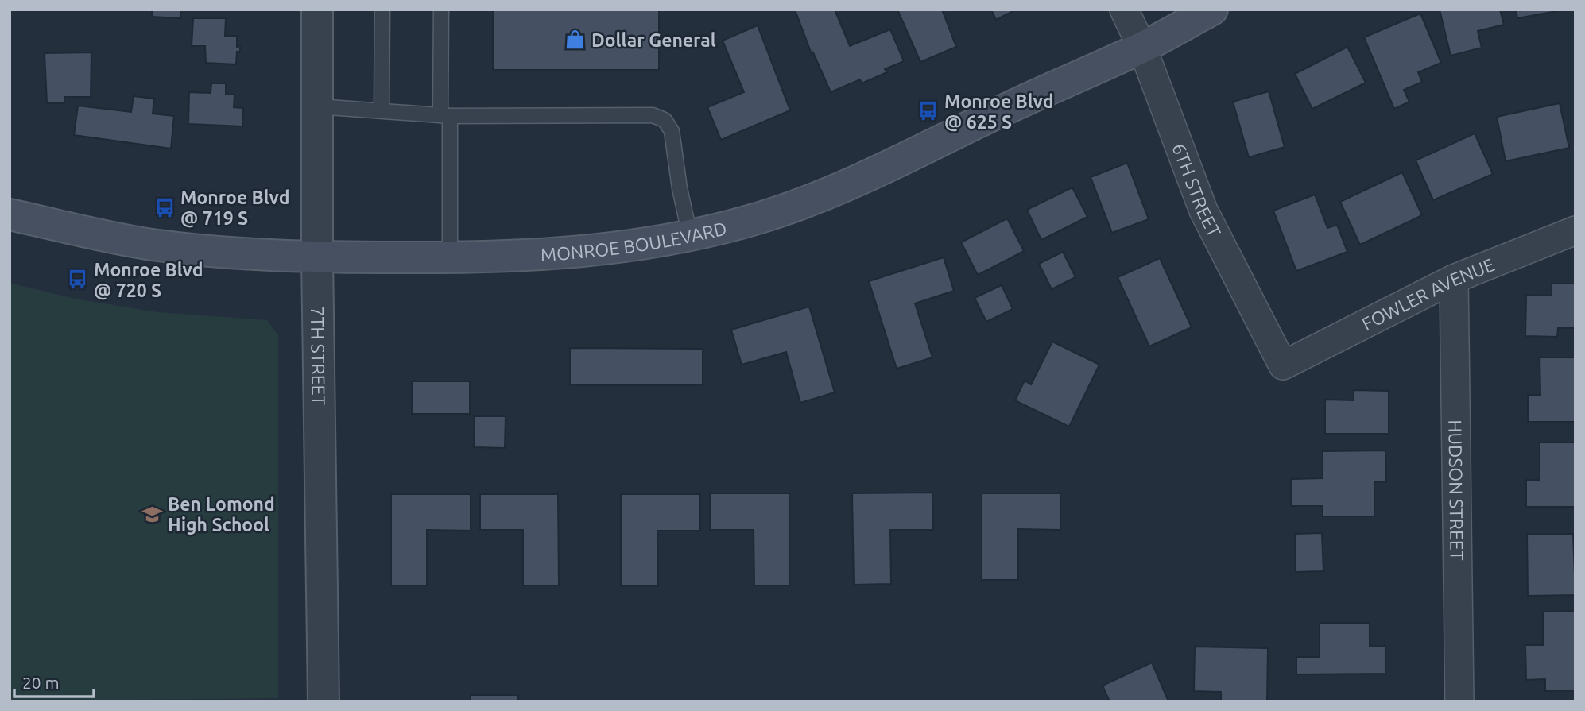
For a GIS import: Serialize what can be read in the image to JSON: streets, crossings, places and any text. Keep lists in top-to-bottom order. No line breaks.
{"streets":{"main road":["MONROE BOULEVARD"],"street":["6TH STREET","FOWLER AVENUE","7TH STREET","HUDSON STREET"]},"crossings":[["6TH STREET","MONROE BOULEVARD"],["6TH STREET","FOWLER AVENUE"],["MONROE BOULEVARD","7TH STREET"],["FOWLER AVENUE","HUDSON STREET"]],"places":{"shop":["Dollar General"],"bus stop":["Monroe Blvd @ 625 S","Monroe Blvd @ 719 S","Monroe Blvd @ 720 S"],"school or university":["Ben Lomond High School"]},"scale_bar":"20 m"}
